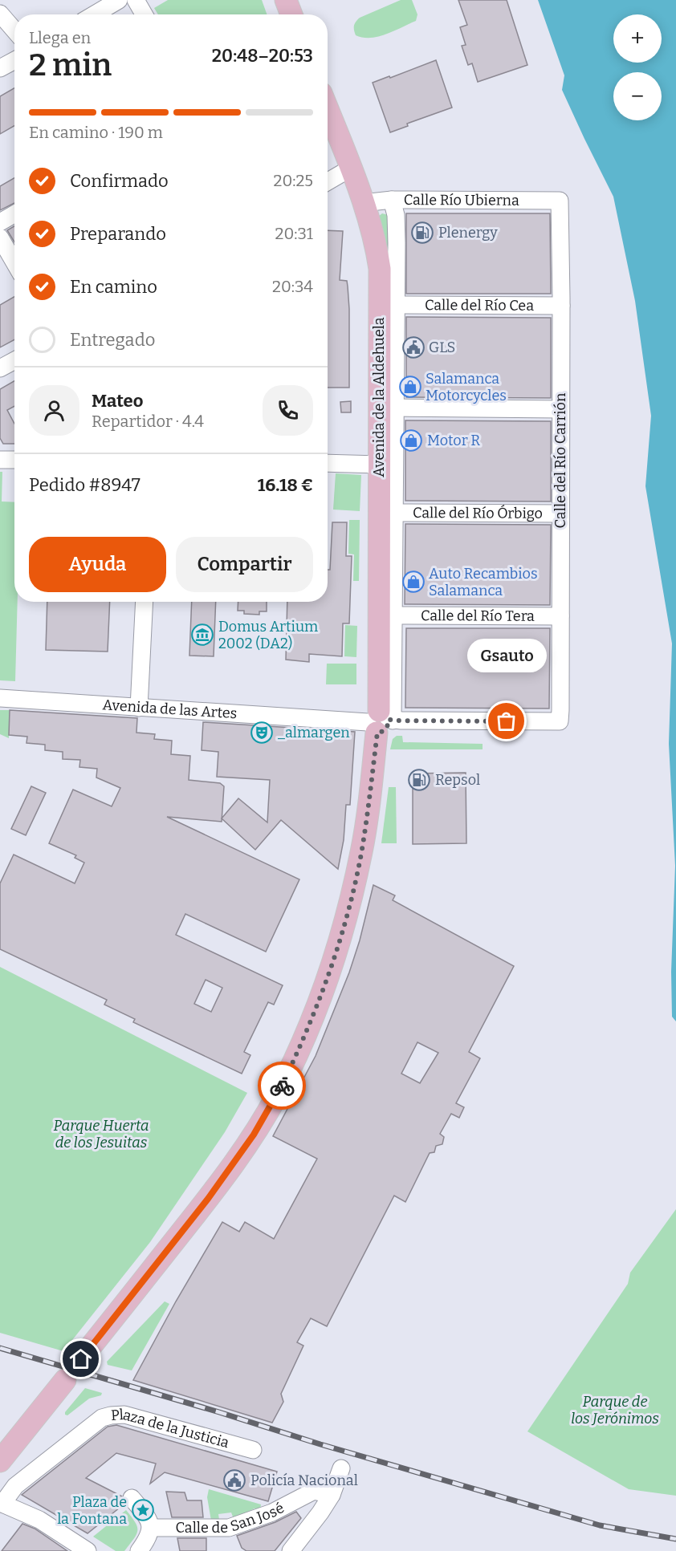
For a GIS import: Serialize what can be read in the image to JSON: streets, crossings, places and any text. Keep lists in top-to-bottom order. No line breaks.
{"streets":{"main road":["Avenida de la Aldehuela"],"street":["Calle Río Ubierna","Calle del Río Cea","Calle del Río Carrión","Calle del Río Órbigo","Calle del Río Tera","Avenida de las Artes","Plaza de la Justicia","Calle de San José"]},"crossings":[["Calle Río Ubierna","Avenida de la Aldehuela"],["Calle Río Ubierna","Calle del Río Carrión"],["Calle del Río Cea","Avenida de la Aldehuela"],["Calle del Río Cea","Calle del Río Carrión"],["Avenida de la Aldehuela","Calle del Río Órbigo"],["Avenida de la Aldehuela","Calle del Río Tera"],["Avenida de la Aldehuela","Avenida de las Artes"],["Calle del Río Carrión","Calle del Río Órbigo"],["Calle del Río Carrión","Calle del Río Tera"],["Calle del Río Carrión","Avenida de las Artes"]],"parks":["Parque Huerta de los Jesuitas","Parque de los Jerónimos"],"places":{"fuel station":["Plenergy","Repsol"],"public building":["GLS","Policía Nacional"],"shop":["Salamanca Motorcycles","Motor R","Auto Recambios Salamanca"],"museum":["Domus Artium 2002 (DA2)"],"other":["Gsauto"],"theatre":["_almargen"],"place":["Plaza de la Fontana"]},"page":{"map_buttons":["+","−"],"heading":["2 min","Llega en","20:48–20:53"],"panel":["Mateo","Repartidor · 4.4","Pedido #8947","16.18 €"],"bar":"En camino · 190 m","list":[["Confirmado","20:25"],["Preparando","20:31"],["En camino","20:34"],"Entregado"],"buttons":["Ayuda","Compartir"],"bubble":"Gsauto"}}
